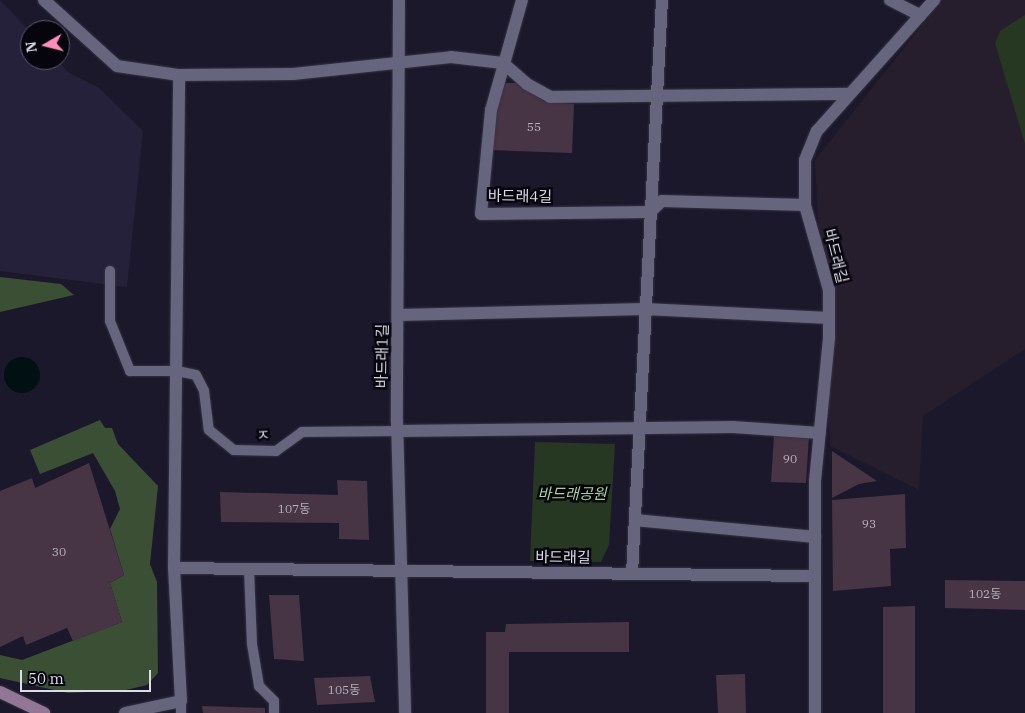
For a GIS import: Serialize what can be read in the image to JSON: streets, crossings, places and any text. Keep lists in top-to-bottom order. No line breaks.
{"streets":{"street":["바드래4길","바드래길","바드래1길"],"lane":["ㅈ"]},"crossings":[["바드래길","바드래1길"],["바드래1길","ㅈ"]],"parks":["바드래공원"],"house_numbers":["55","90","107동","93","30","102동","105동"],"scale_bar":"50 m","north":"left"}
